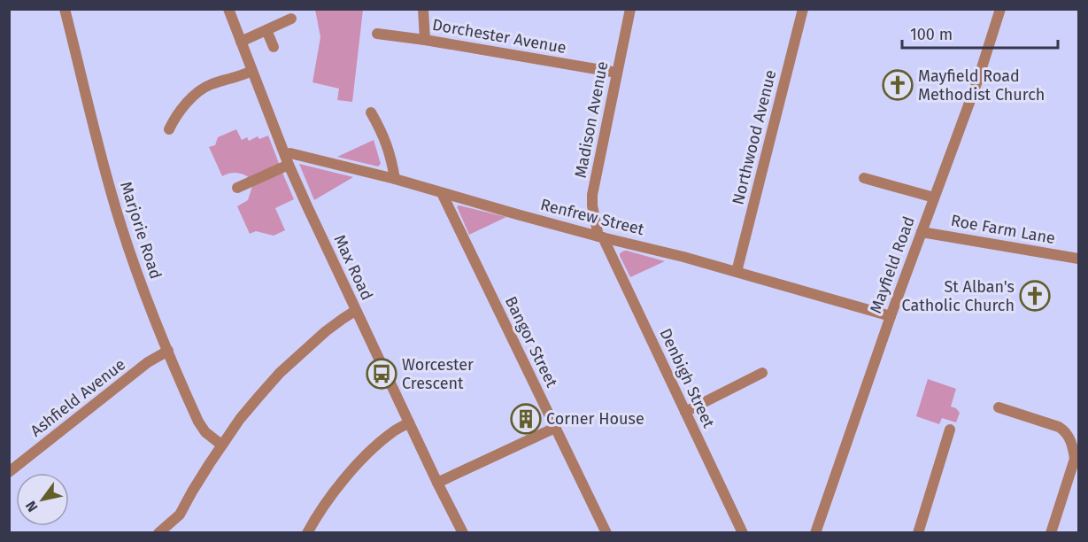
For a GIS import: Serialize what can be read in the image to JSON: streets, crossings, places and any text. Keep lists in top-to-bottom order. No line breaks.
{"streets":{"street":["Dorchester Avenue","Madison Avenue","Northwood Avenue","Renfrew Street","Roe Farm Lane","Marjorie Road","Mayfield Road","Max Road","Bangor Street","Denbigh Street","Ashfield Avenue"]},"crossings":[["Dorchester Avenue","Madison Avenue"],["Madison Avenue","Renfrew Street"],["Madison Avenue","Denbigh Street"],["Northwood Avenue","Renfrew Street"],["Renfrew Street","Mayfield Road"],["Renfrew Street","Max Road"],["Renfrew Street","Bangor Street"],["Renfrew Street","Denbigh Street"],["Roe Farm Lane","Mayfield Road"],["Marjorie Road","Ashfield Avenue"]],"places":{"church":["Mayfield Road Methodist Church","St Alban's Catholic Church"],"bus stop":["Worcester Crescent"],"building":["Corner House"]},"scale_bar":"100 m","north":"bottom left"}
